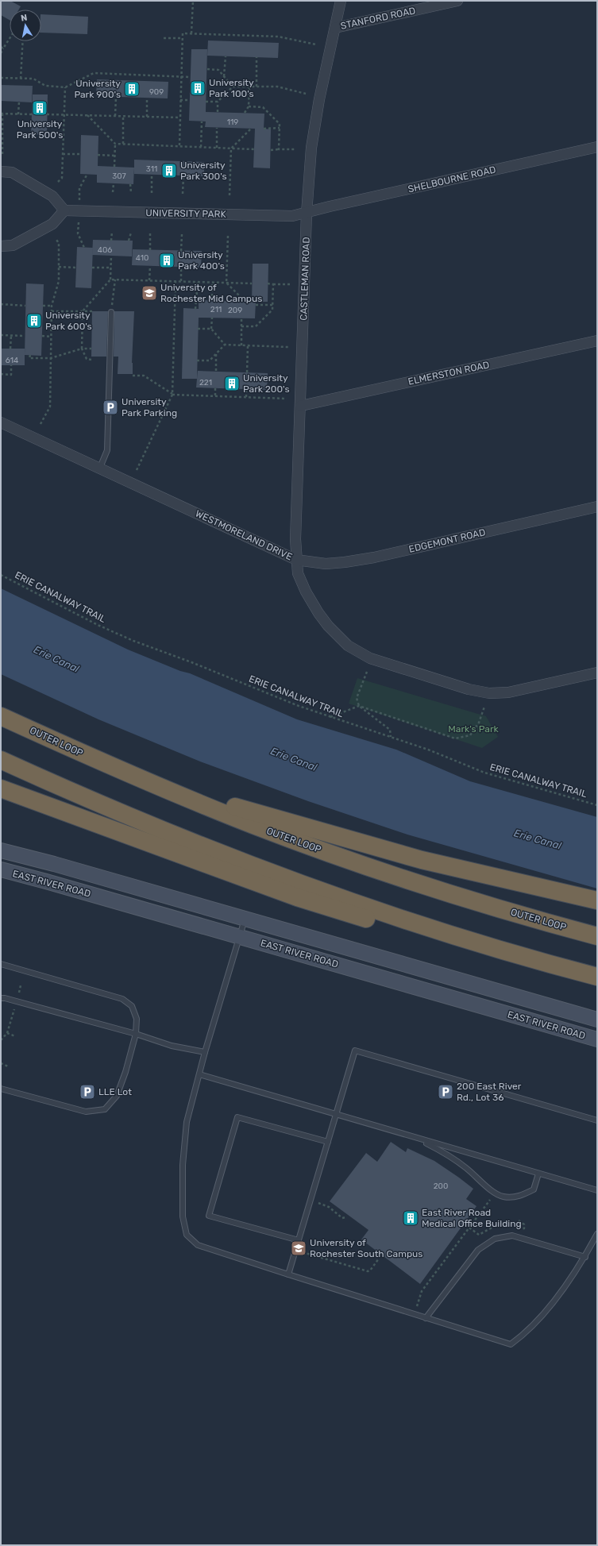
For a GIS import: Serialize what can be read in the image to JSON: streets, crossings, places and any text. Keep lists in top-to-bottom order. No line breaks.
{"streets":{"highway":["OUTER LOOP"],"street":["STANFORD ROAD","SHELBOURNE ROAD","UNIVERSITY PARK","CASTLEMAN ROAD","ELMERSTON ROAD","WESTMORELAND DRIVE","EDGEMONT ROAD","EAST RIVER ROAD"],"path":["ERIE CANALWAY TRAIL"]},"crossings":[["STANFORD ROAD","CASTLEMAN ROAD"],["SHELBOURNE ROAD","UNIVERSITY PARK"],["SHELBOURNE ROAD","CASTLEMAN ROAD"],["UNIVERSITY PARK","CASTLEMAN ROAD"],["CASTLEMAN ROAD","ELMERSTON ROAD"],["CASTLEMAN ROAD","WESTMORELAND DRIVE"],["CASTLEMAN ROAD","EDGEMONT ROAD"],["WESTMORELAND DRIVE","EDGEMONT ROAD"]],"water":["Erie Canal"],"parks":["Mark's Park"],"places":{"building":["University Park 100's","University Park 900's","University Park 500's","University Park 300's","University Park 400's","University Park 600's","University Park 200's","East River Road Medical Office Building"],"school or university":["University of Rochester Mid Campus","University of Rochester South Campus"],"parking":["University Park Parking","LLE Lot","200 East River Rd., Lot 36"]},"house_numbers":["909","119","311","307","406","410","211","209","614","221","200"],"north":"top"}
